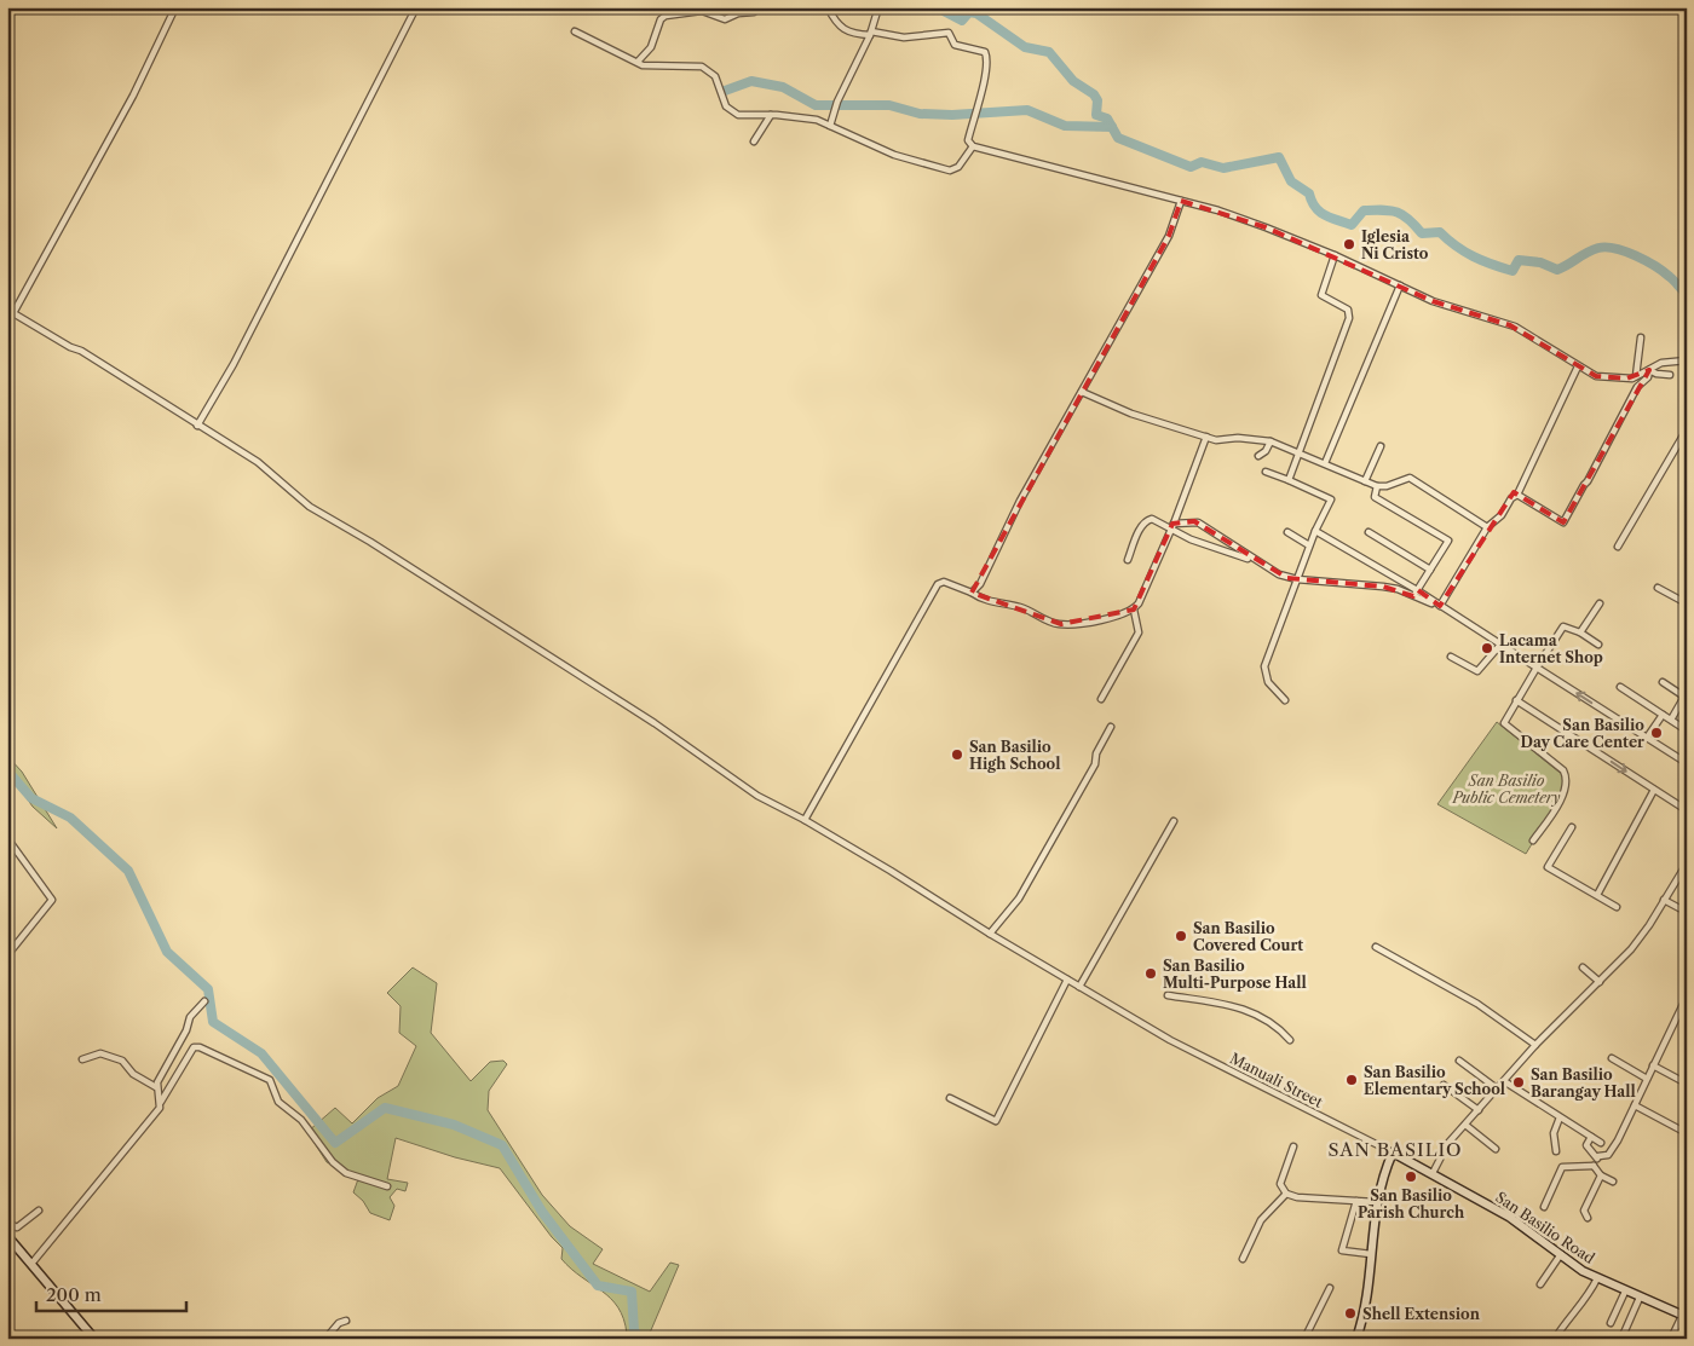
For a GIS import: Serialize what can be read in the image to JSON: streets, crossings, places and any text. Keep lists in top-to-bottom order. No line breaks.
{"streets":{"street":["Manuali Street","San Basilio Road"]},"crossings":[["Manuali Street","San Basilio Road"]],"districts":["SAN BASILIO"],"parks":["San Basilio Public Cemetery"],"places":["Iglesia Ni Cristo","Lacama Internet Shop","San Basilio Day Care Center","San Basilio High School","San Basilio Covered Court","San Basilio Multi-Purpose Hall","San Basilio Elementary School","San Basilio Barangay Hall","San Basilio Parish Church","Shell Extension"],"scale_bar":"200 m"}
